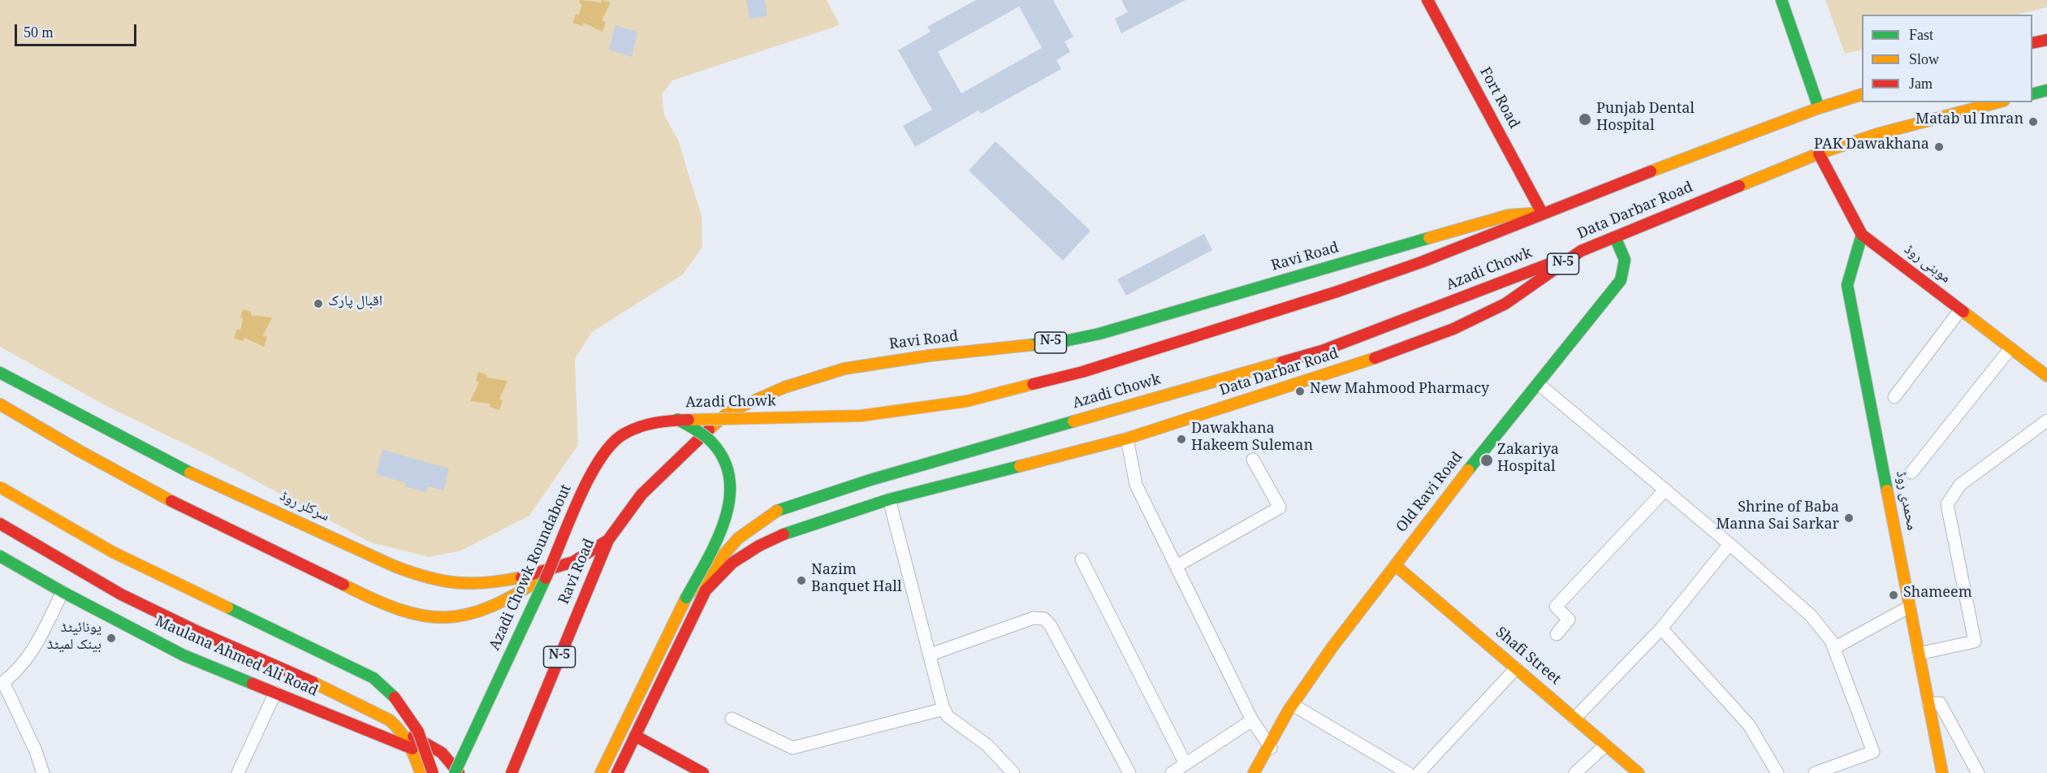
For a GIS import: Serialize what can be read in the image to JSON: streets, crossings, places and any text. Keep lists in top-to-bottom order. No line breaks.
{"streets":{"main road":["Fort Road","Data Darbar Road","Ravi Road","N-5","موہنی روڈ","Azadi Chowk","Old Ravi Road","محمدی روڈ","سرکلر روڈ","Azadi Chowk Roundabout","Shafi Street","Maulana Ahmed Ali Road"]},"crossings":[["Fort Road","Ravi Road"],["Fort Road","N-5"],["Fort Road","Azadi Chowk"],["Data Darbar Road","N-5"],["Data Darbar Road","موہنی روڈ"],["Data Darbar Road","Azadi Chowk"],["Data Darbar Road","Old Ravi Road"],["Ravi Road","N-5"],["Ravi Road","Azadi Chowk"],["Ravi Road","سرکلر روڈ"],["N-5","Azadi Chowk"],["موہنی روڈ","محمدی روڈ"],["Azadi Chowk","Azadi Chowk Roundabout"],["Old Ravi Road","Shafi Street"]],"places":["Punjab Dental Hospital","Matab ul Imran","PAK Dawakhana","اقبال پارک","New Mahmood Pharmacy","Dawakhana Hakeem Suleman","Zakariya Hospital","Shrine of Baba Manna Sai Sarkar","Nazim Banquet Hall","Shameem","یونائیٹڈ بینک لمیٹڈ"],"legend":["Fast","Slow","Jam"],"scale_bar":"50 m"}
